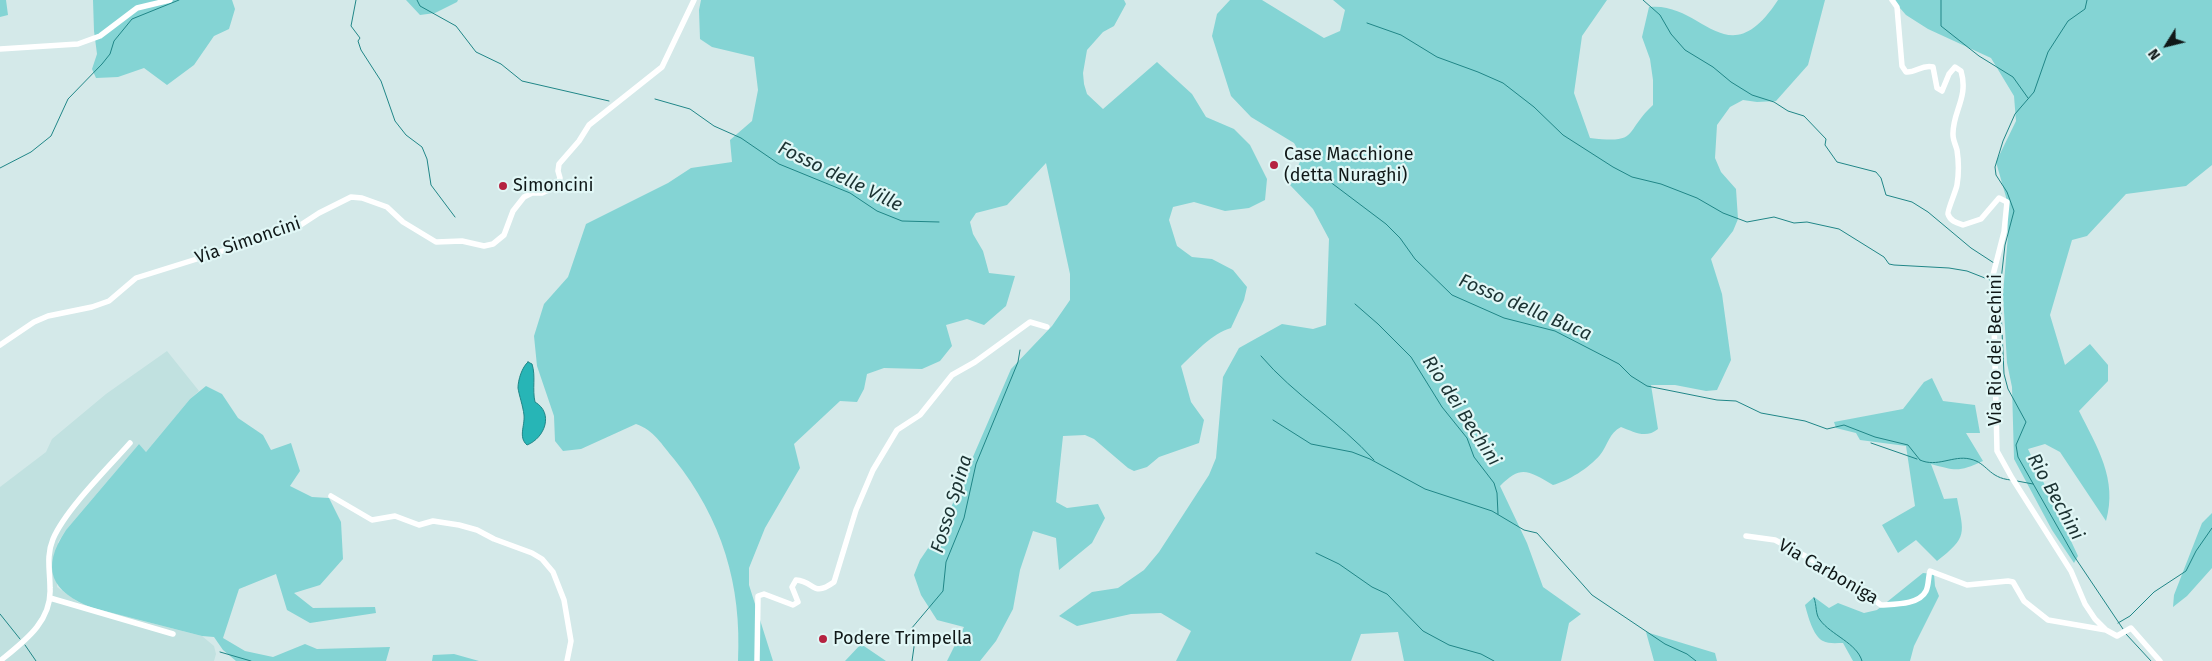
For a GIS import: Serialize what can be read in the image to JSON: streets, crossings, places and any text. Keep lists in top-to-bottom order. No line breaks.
{"streets":{"street":["Via Simoncini","Via Rio dei Bechini","Via Carboniga"]},"crossings":[["Via Rio dei Bechini","Via Carboniga"]],"water":["Fosso delle Ville","Fosso della Buca","Rio dei Bechini","Rio Bechini","Fosso Spina"],"places":["Case Macchione (detta Nuraghi)","Simoncini","Podere Trimpella"],"north":"bottom left"}
